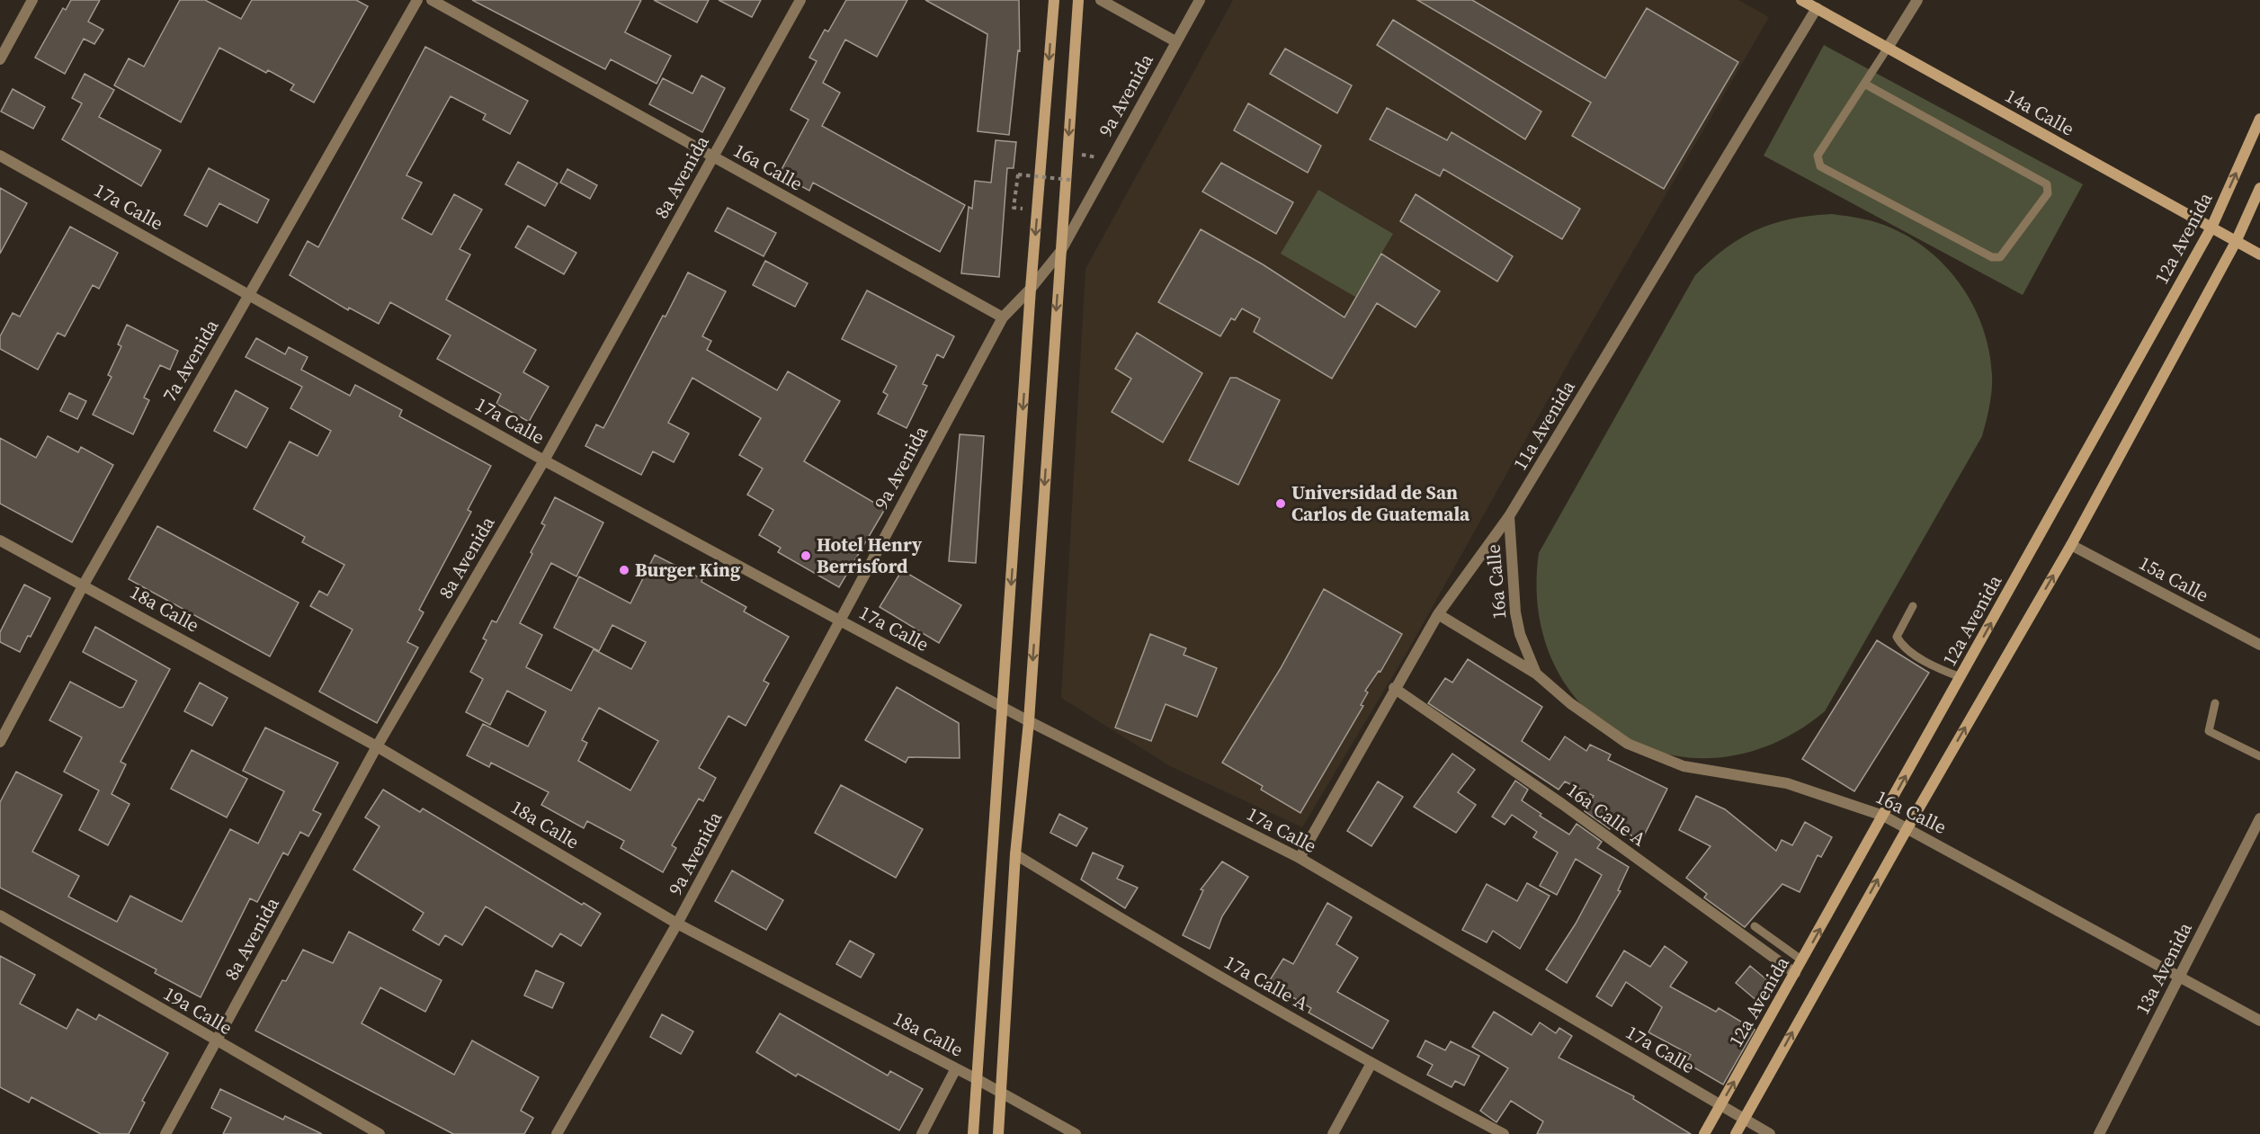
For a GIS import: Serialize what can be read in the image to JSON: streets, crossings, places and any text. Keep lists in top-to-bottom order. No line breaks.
{"streets":{"main road":["14a Calle","12a Avenida"],"street":["9a Avenida","16a Calle","8a Avenida","17a Calle","7a Avenida","11a Avenida","15a Calle","18a Calle","16a Calle A","13a Avenida","17a Calle A","19a Calle"]},"crossings":[["9a Avenida","16a Calle"],["9a Avenida","17a Calle"],["9a Avenida","18a Calle"],["14a Calle","12a Avenida"],["14a Calle","11a Avenida"],["16a Calle","8a Avenida"],["16a Calle","12a Avenida"],["16a Calle","11a Avenida"],["16a Calle","13a Avenida"],["8a Avenida","17a Calle"],["8a Avenida","18a Calle"],["8a Avenida","19a Calle"],["17a Calle","12a Avenida"],["17a Calle","7a Avenida"],["17a Calle","11a Avenida"],["12a Avenida","16a Calle A"],["7a Avenida","18a Calle"],["11a Avenida","16a Calle A"]],"places":["Universidad de San Carlos de Guatemala","Hotel Henry Berrisford","Burger King"]}
